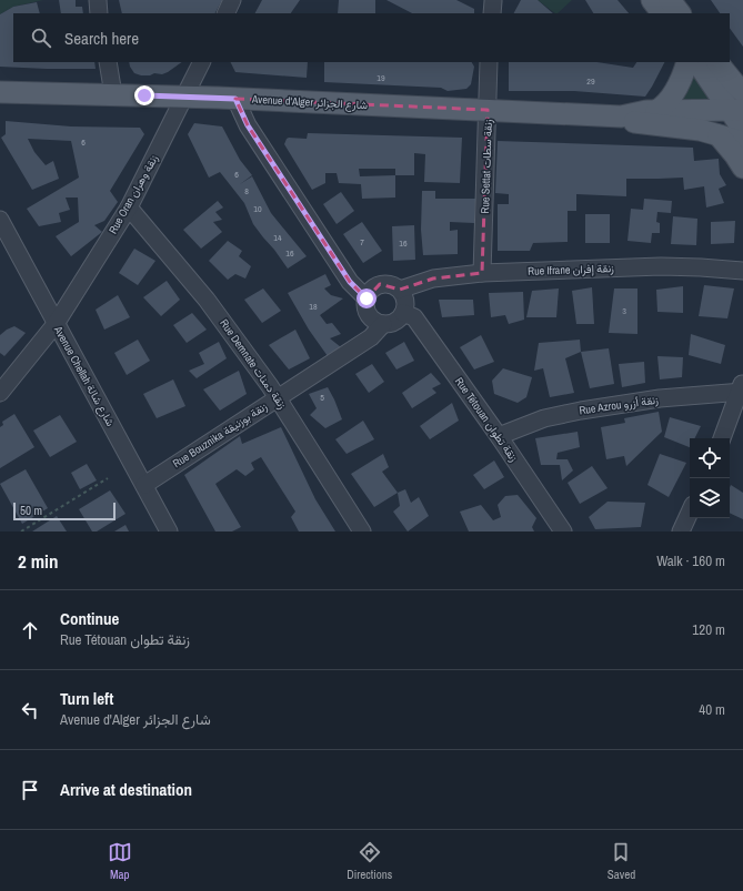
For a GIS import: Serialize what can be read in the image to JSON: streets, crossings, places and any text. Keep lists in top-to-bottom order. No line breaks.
{"streets":{"main road":["Avenue d'Alger شارع الجزائر"],"street":["Rue Settat زنقة سطات","Rue Oran زنقة وهران","Rue Ifrane زنقة إفران","Rue Demnate زنقة دمنات","Avenue Chellah شارع شالة","Rue Azrou زنقة أزرو","Rue Tétouan زنقة تطوان","Rue Bouznika زنقة بوزنيقة"]},"crossings":[["Avenue d'Alger شارع الجزائر","Rue Settat زنقة سطات"],["Avenue d'Alger شارع الجزائر","Rue Oran زنقة وهران"],["Rue Settat زنقة سطات","Rue Ifrane زنقة إفران"],["Rue Oran زنقة وهران","Rue Demnate زنقة دمنات"],["Rue Oran زنقة وهران","Avenue Chellah شارع شالة"],["Rue Ifrane زنقة إفران","Rue Tétouan زنقة تطوان"],["Rue Ifrane زنقة إفران","Rue Bouznika زنقة بوزنيقة"],["Rue Demnate زنقة دمنات","Rue Bouznika زنقة بوزنيقة"],["Avenue Chellah شارع شالة","Rue Bouznika زنقة بوزنيقة"],["Rue Azrou زنقة أزرو","Rue Tétouan زنقة تطوان"],["Rue Tétouan زنقة تطوان","Rue Bouznika زنقة بوزنيقة"]],"house_numbers":["19","29","6","6","8","10","14","7","16","16","18","3","5"],"scale_bar":"50 m","page":{"search":"Search here","scale":"50 m","heading":["2 min","Walk · 160 m"],"list":[["Continue","Rue Tétouan زنقة تطوان","120 m"],["Turn left","Avenue d'Alger شارع الجزائر","40 m"],"Arrive at destination"],"nav":["Map","Directions","Saved"]}}
